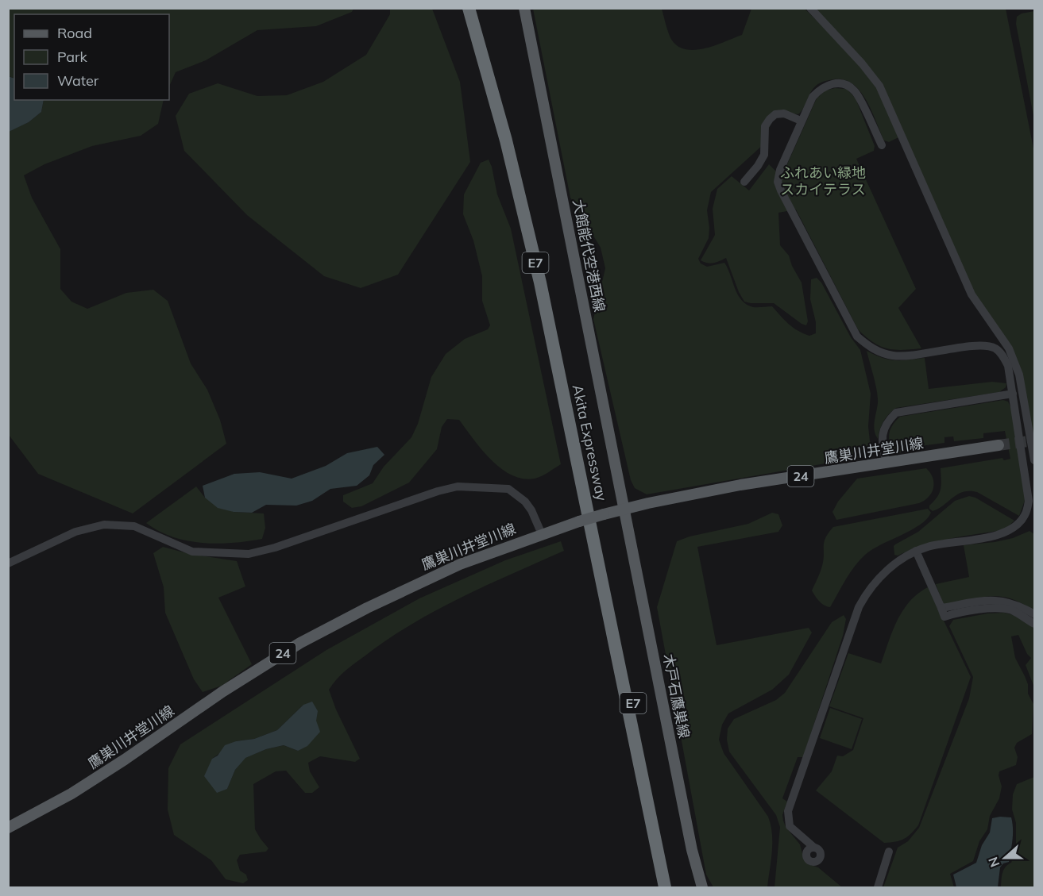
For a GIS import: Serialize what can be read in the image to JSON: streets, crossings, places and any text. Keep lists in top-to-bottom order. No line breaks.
{"streets":{"highway":["E7","Akita Expressway"],"main road":["大館能代空港西線","鷹巣川井堂川線","24","木戸石鷹巣線"]},"crossings":[["大館能代空港西線","鷹巣川井堂川線"],["大館能代空港西線","木戸石鷹巣線"],["鷹巣川井堂川線","木戸石鷹巣線"]],"parks":["ふれあい緑地 スカイテラス"],"legend":["Road","Park","Water"],"north":"left"}
